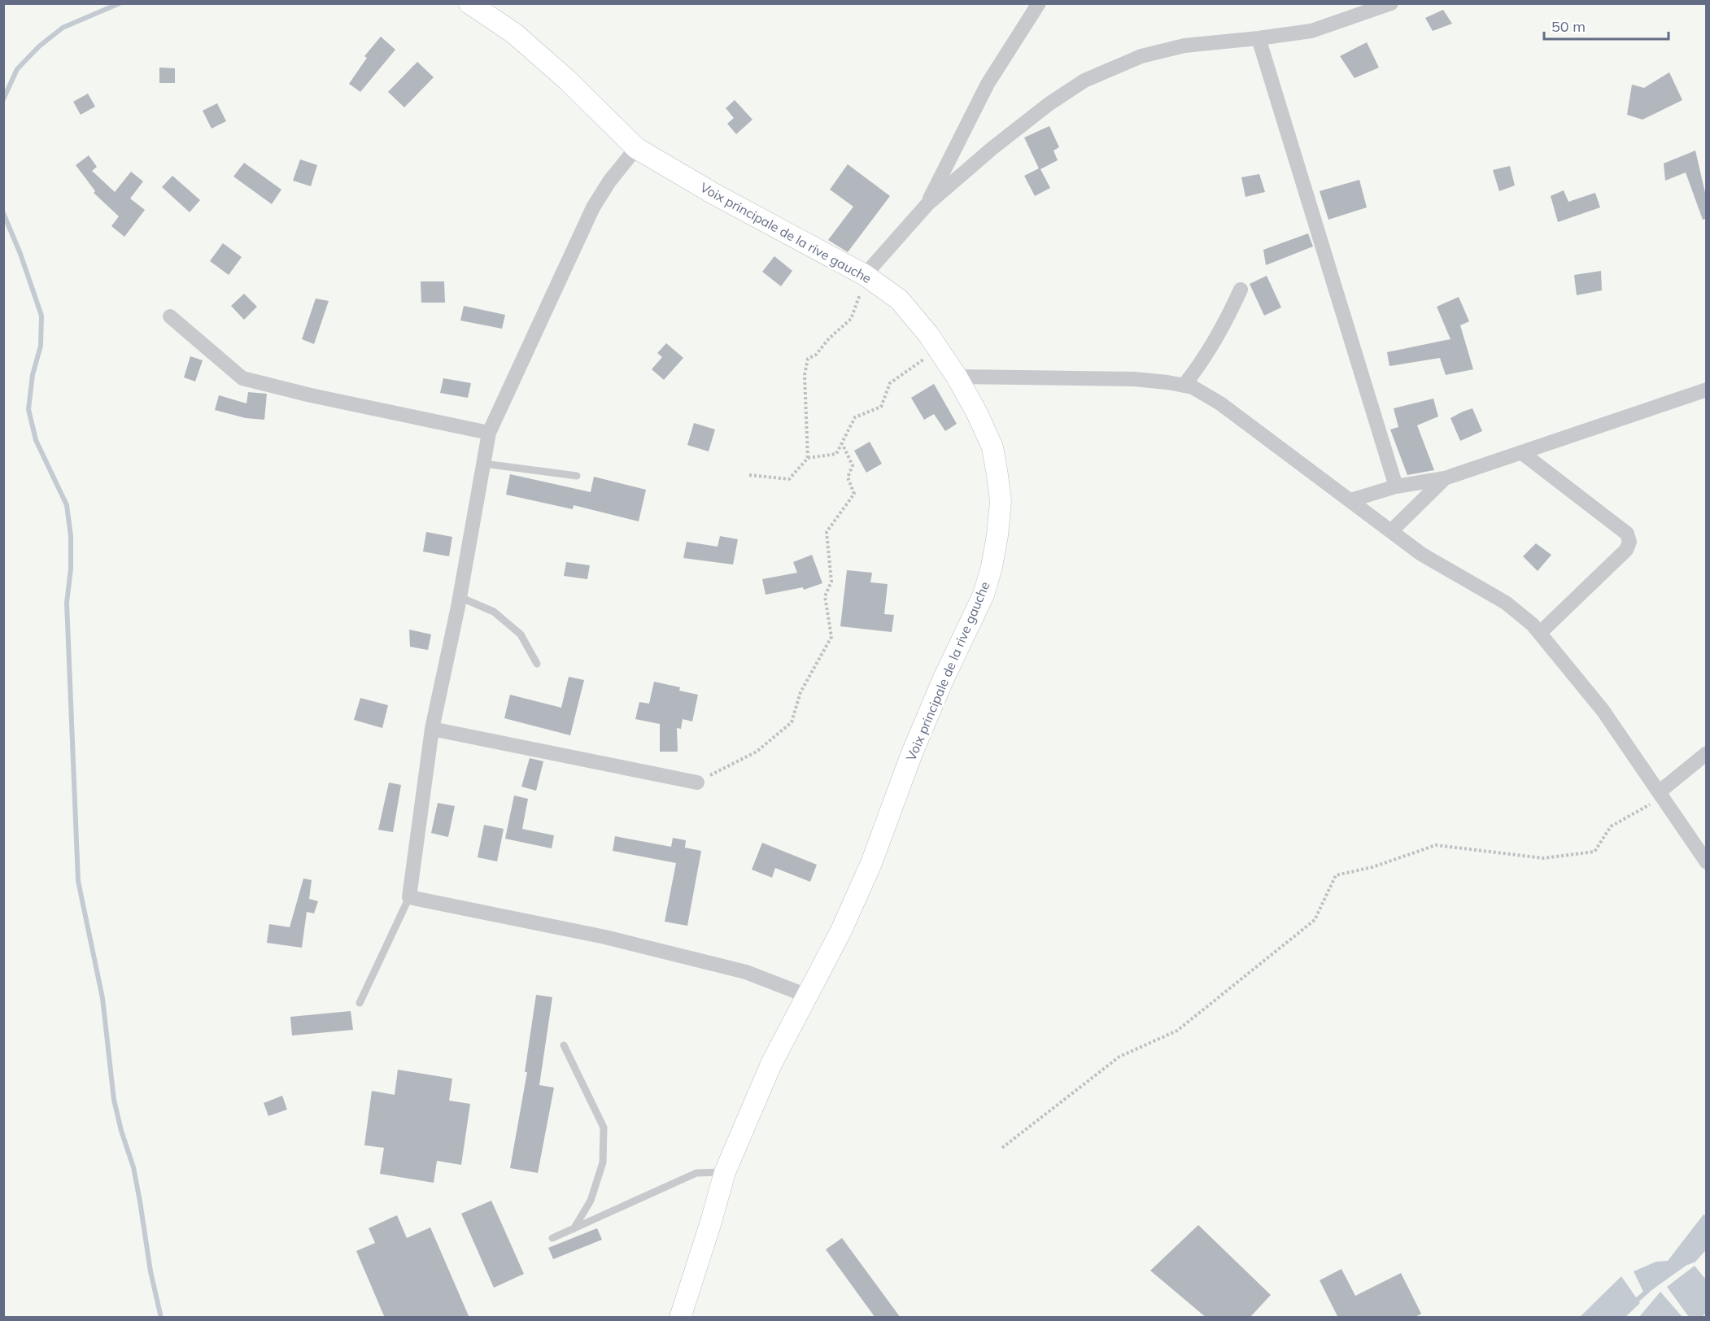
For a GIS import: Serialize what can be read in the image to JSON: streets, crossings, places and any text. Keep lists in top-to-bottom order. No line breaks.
{"streets":{"street":["Voix principale de la rive gauche"]},"scale_bar":"50 m"}
